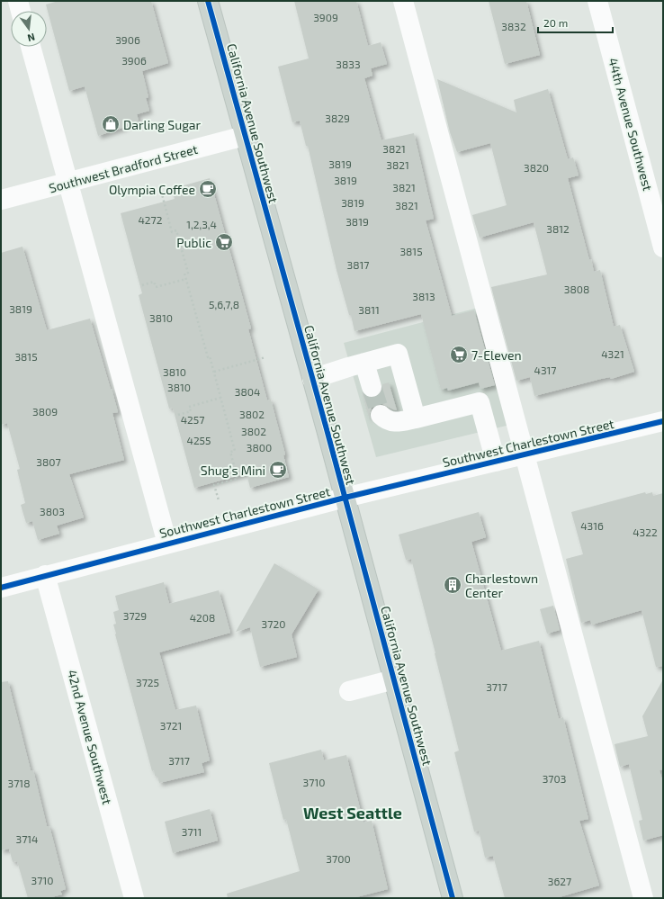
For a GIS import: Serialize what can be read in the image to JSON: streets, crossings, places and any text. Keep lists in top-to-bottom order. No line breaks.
{"streets":{"main road":["California Avenue Southwest"],"street":["44th Avenue Southwest","Southwest Bradford Street","Southwest Charlestown Street","42nd Avenue Southwest"]},"crossings":[["California Avenue Southwest","Southwest Bradford Street"],["California Avenue Southwest","Southwest Charlestown Street"],["Southwest Charlestown Street","42nd Avenue Southwest"]],"districts":["West Seattle"],"places":{"shop":["Darling Sugar"],"cafe":["Olympia Coffee","Shug’s Mini"],"supermarket":["Public","7-Eleven"],"building":["Charlestown Center"]},"house_numbers":["3909","3832","3906","3906","3833","3829","3821","3819","3821","3820","3819","3821","3819","3821","4272","3819","1,2,3,4","3812","3815","3817","3808","3813","5,6,7,8","3819","3811","3810","4321","3815","4317","3810","3810","3804","3809","3802","4257","3802","4255","3800","3807","3803","4316","4322","3729","4208","3720","3725","3717","3721","3717","3703","3710","3718","3711","3714","3700","3710","3627"],"scale_bar":"20 m","north":"bottom"}
